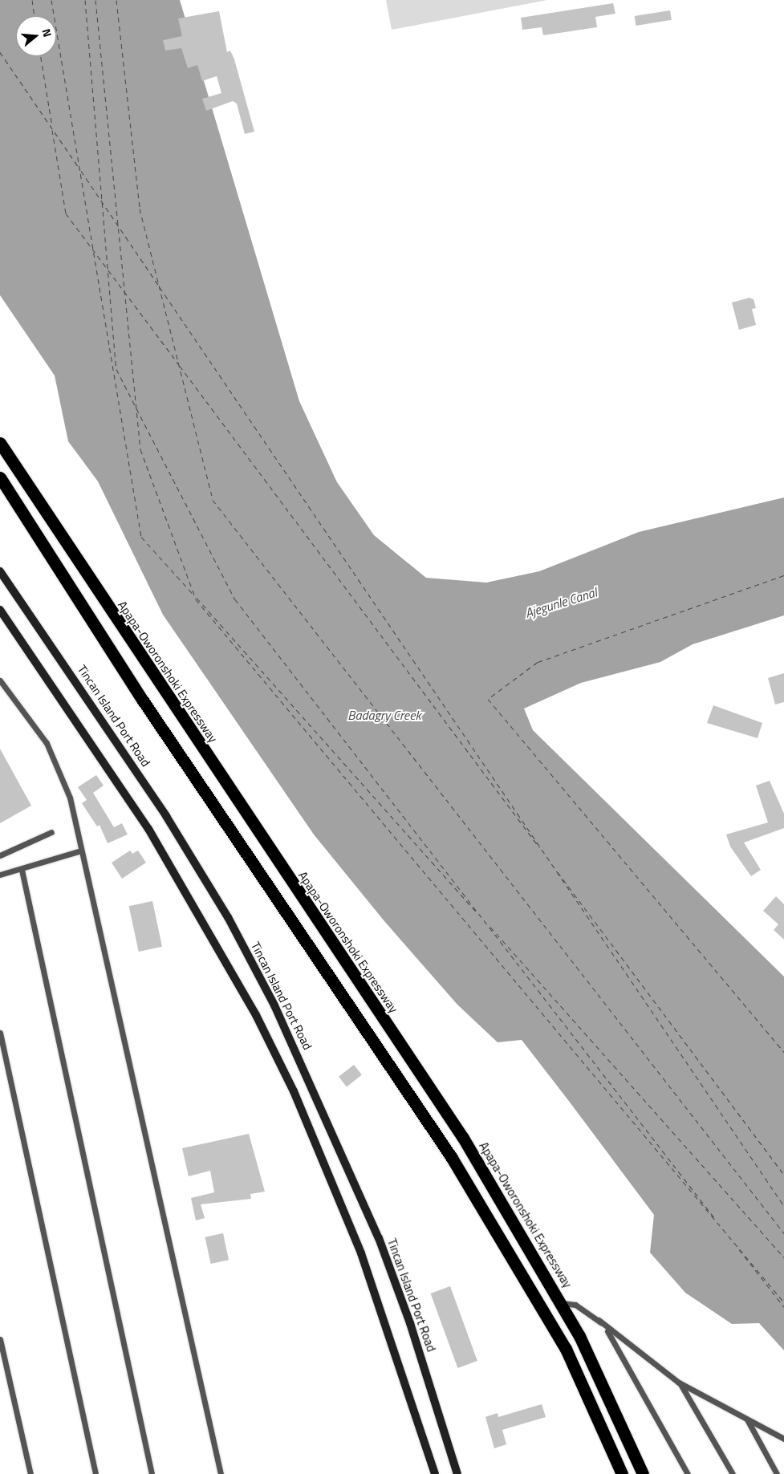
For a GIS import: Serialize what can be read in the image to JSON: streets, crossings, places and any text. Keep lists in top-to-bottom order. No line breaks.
{"streets":{"highway":["Apapa-Oworonshoki Expressway"],"street":["Tincan Island Port Road"]},"water":["Ajegunle Canal","Badagry Creek"],"north":"right"}
